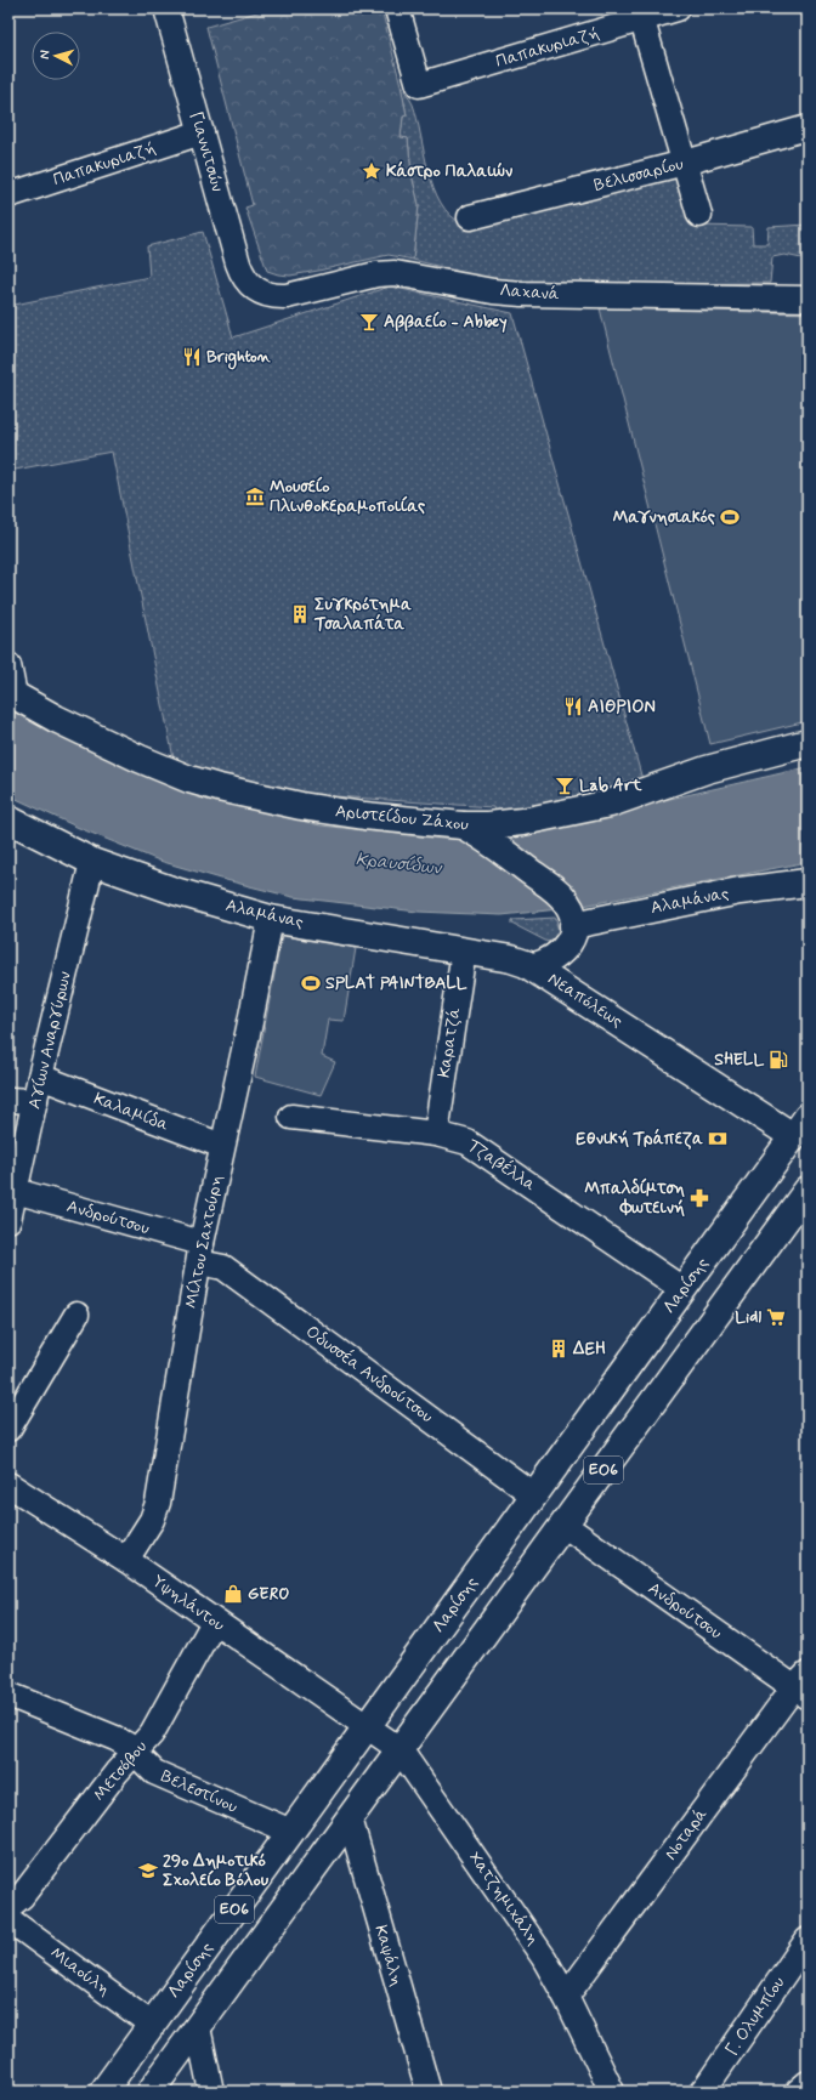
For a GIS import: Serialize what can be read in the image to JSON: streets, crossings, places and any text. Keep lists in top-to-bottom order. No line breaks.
{"streets":{"main road":["Αριστείδου Ζάχου","Αλαμάνας","Νεαπόλεως","Λαρίσης","ΕΟ6"],"street":["Παπακυριαζή","Γιαννιτσών","Βελισσαρίου","Λαχανά","Αγίων Αναργύρων","Καρατζά","Καλαμίδα","Τζαβέλλα","Ανδρούτσου","Μίλτου Σαχτούρη","Οδυσσέα Ανδρούτσου","Υψηλάντου","Μετσόβου","Βελεστίνου","Νοταρά","Χατζημιχάλη","Καψάλη","Μιαούλη","Γ. Ολυμπίου"]},"crossings":[["Παπακυριαζή","Γιαννιτσών"],["Γιαννιτσών","Λαχανά"],["Αλαμάνας","Νεαπόλεως"],["Αλαμάνας","Αγίων Αναργύρων"],["Αλαμάνας","Καρατζά"],["Αλαμάνας","Μίλτου Σαχτούρη"],["Νεαπόλεως","Λαρίσης"],["Αγίων Αναργύρων","Καλαμίδα"],["Αγίων Αναργύρων","Ανδρούτσου"],["Καρατζά","Τζαβέλλα"],["Καλαμίδα","Μίλτου Σαχτούρη"],["Τζαβέλλα","Λαρίσης"],["Ανδρούτσου","Μίλτου Σαχτούρη"],["Ανδρούτσου","Οδυσσέα Ανδρούτσου"],["Ανδρούτσου","ΕΟ6"],["Ανδρούτσου","Νοταρά"],["Μίλτου Σαχτούρη","Οδυσσέα Ανδρούτσου"],["Μίλτου Σαχτούρη","Υψηλάντου"],["Λαρίσης","Οδυσσέα Ανδρούτσου"],["Λαρίσης","Υψηλάντου"],["Λαρίσης","Βελεστίνου"],["Λαρίσης","Χατζημιχάλη"],["Λαρίσης","Μιαούλη"],["ΕΟ6","Χατζημιχάλη"],["ΕΟ6","Καψάλη"],["Υψηλάντου","Μετσόβου"],["Υψηλάντου","Χατζημιχάλη"],["Μετσόβου","Βελεστίνου"],["Νοταρά","Χατζημιχάλη"]],"water":["Κραυσίδων"],"places":{"place":["Κάστρο Παλαιών"],"bar":["Αββαείο - Abbey","Lab Art"],"restaurant":["Brighton","ΑΙΘΡΙΟΝ"],"museum":["Μουσείο Πλινθοκεραμοποιίας"],"sports":["Μαγνησιακός","SPLAT PAINTBALL"],"building":["Συγκρότημα Τσαλαπάτα","ΔΕΗ"],"fuel station":["SHELL"],"bank":["Εθνική Τράπεζα"],"pharmacy":["Μπαλδίμτση Φωτεινή"],"supermarket":["Lidl"],"shop":["GERO"],"school or university":["29ο Δημοτικό Σχολείο Βόλου"]},"north":"left"}
